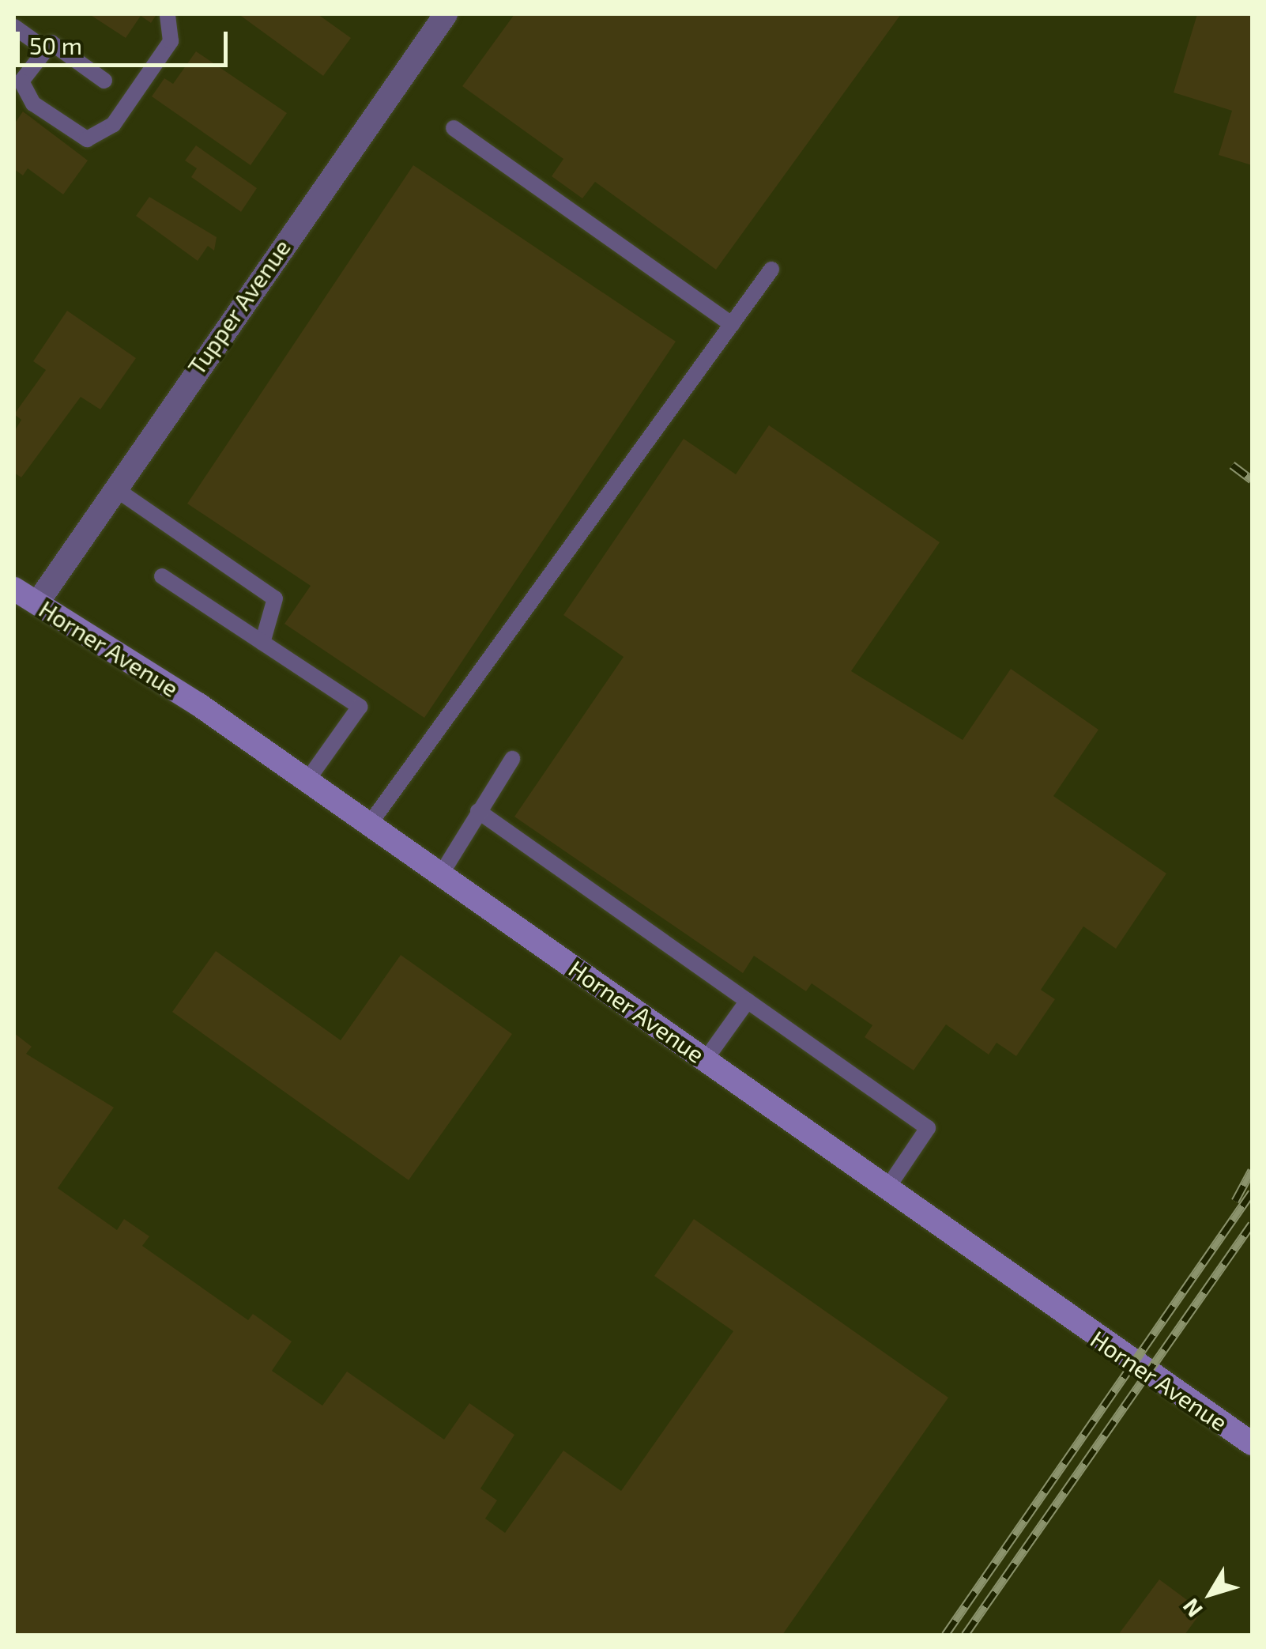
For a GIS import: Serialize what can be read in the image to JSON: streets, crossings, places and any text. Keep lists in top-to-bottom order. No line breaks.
{"streets":{"main road":["Horner Avenue"],"street":["Tupper Avenue"]},"crossings":[["Tupper Avenue","Horner Avenue"]],"scale_bar":"50 m","north":"bottom left"}
